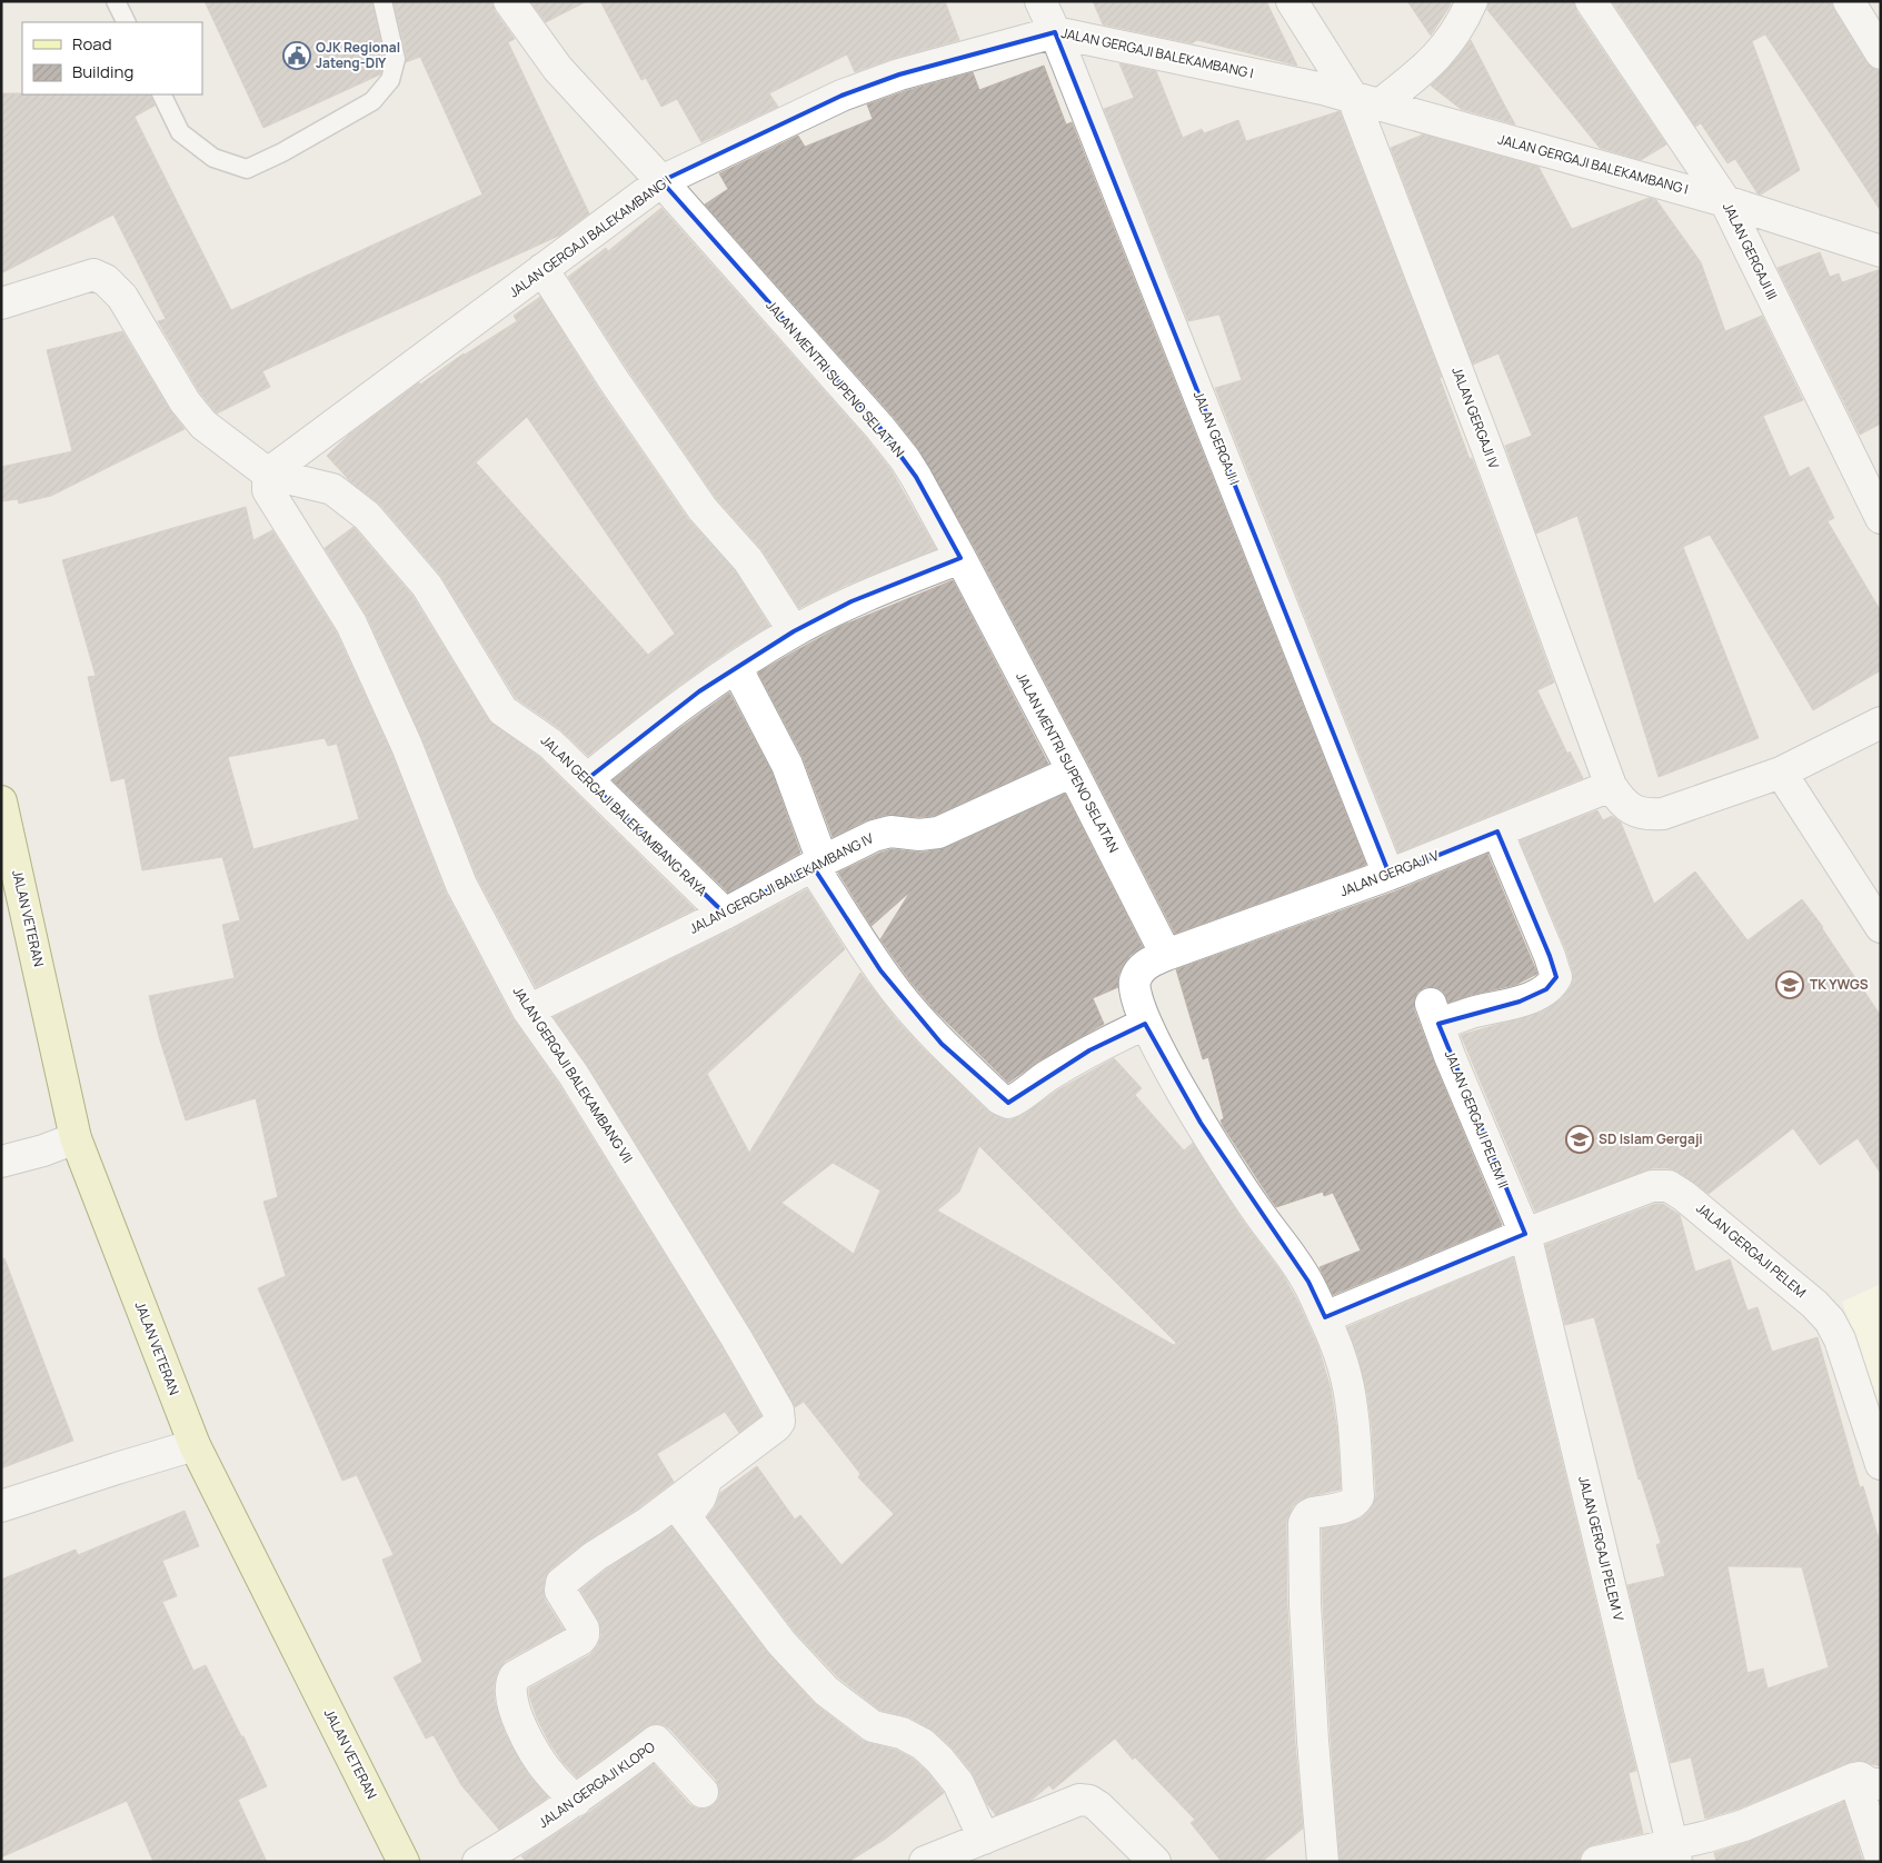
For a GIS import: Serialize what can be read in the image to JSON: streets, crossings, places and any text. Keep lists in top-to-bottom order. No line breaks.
{"streets":{"main road":["JALAN VETERAN"],"street":["JALAN GERGAJI BALEKAMBANG I","JALAN GERGAJI III","JALAN MENTRI SUPENO SELATAN","JALAN GERGAJI IV","JALAN GERGAJI I","JALAN GERGAJI BALEKAMBANG RAYA","JALAN GERGAJI V","JALAN GERGAJI BALEKAMBANG IV","JALAN GERGAJI BALEKAMBANG VII","JALAN GERGAJI PELEM II","JALAN GERGAJI PELEM","JALAN GERGAJI PELEM V","JALAN GERGAJI KLOPO"]},"crossings":[["JALAN GERGAJI BALEKAMBANG I","JALAN GERGAJI III"],["JALAN GERGAJI BALEKAMBANG I","JALAN MENTRI SUPENO SELATAN"],["JALAN GERGAJI BALEKAMBANG I","JALAN GERGAJI IV"],["JALAN GERGAJI BALEKAMBANG I","JALAN GERGAJI I"],["JALAN GERGAJI BALEKAMBANG I","JALAN GERGAJI BALEKAMBANG RAYA"],["JALAN GERGAJI BALEKAMBANG I","JALAN GERGAJI BALEKAMBANG VII"],["JALAN MENTRI SUPENO SELATAN","JALAN GERGAJI V"],["JALAN MENTRI SUPENO SELATAN","JALAN GERGAJI BALEKAMBANG IV"],["JALAN GERGAJI IV","JALAN GERGAJI V"],["JALAN GERGAJI I","JALAN GERGAJI V"],["JALAN GERGAJI BALEKAMBANG RAYA","JALAN GERGAJI BALEKAMBANG IV"],["JALAN GERGAJI BALEKAMBANG RAYA","JALAN GERGAJI BALEKAMBANG VII"],["JALAN GERGAJI V","JALAN GERGAJI PELEM II"],["JALAN GERGAJI BALEKAMBANG IV","JALAN GERGAJI BALEKAMBANG VII"],["JALAN GERGAJI PELEM II","JALAN GERGAJI PELEM"],["JALAN GERGAJI PELEM II","JALAN GERGAJI PELEM V"],["JALAN GERGAJI PELEM","JALAN GERGAJI PELEM V"]],"places":{"public building":["OJK Regional Jateng-DIY"],"school or university":["TK YWGS","SD Islam Gergaji"]},"legend":["Road","Building"]}
